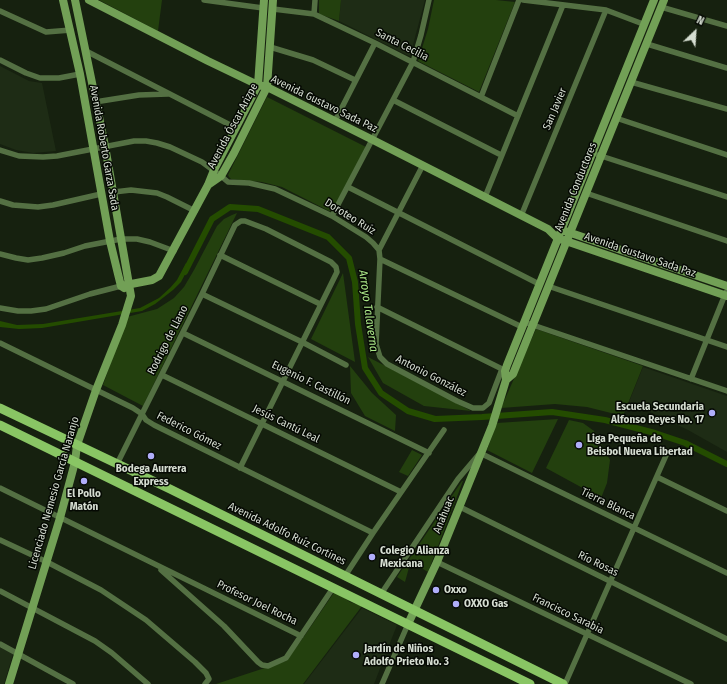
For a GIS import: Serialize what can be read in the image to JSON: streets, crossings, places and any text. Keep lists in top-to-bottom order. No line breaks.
{"streets":{"main road":["Avenida Adolfo Ruíz Cortines"],"street":["Santa Cecilia","Avenida Gustavo Sada Paz","San Javier","Avenida Óscar Arizpe","Avenida Roberto Garza Sada","Avenida Conductores","Doroteo Ruíz","Rodrigo de Llano","Antonio González","Eugenio F. Castillón","Jesús Cantú Leal","Federico Gómez","Licenciado Nemesio García Naranjo","Tierra Blanca","Anáhuac","Río Rosas","Profesor Joel Rocha","Francisco Sarabia"]},"crossings":[["Santa Cecilia","Avenida Óscar Arizpe"],["Avenida Gustavo Sada Paz","San Javier"],["Avenida Gustavo Sada Paz","Avenida Óscar Arizpe"],["Avenida Gustavo Sada Paz","Avenida Conductores"],["Avenida Óscar Arizpe","Avenida Roberto Garza Sada"],["Avenida Óscar Arizpe","Doroteo Ruíz"],["Avenida Óscar Arizpe","Licenciado Nemesio García Naranjo"],["Avenida Roberto Garza Sada","Licenciado Nemesio García Naranjo"],["Avenida Conductores","Antonio González"],["Avenida Conductores","Anáhuac"],["Doroteo Ruíz","Antonio González"],["Rodrigo de Llano","Eugenio F. Castillón"],["Rodrigo de Llano","Jesús Cantú Leal"],["Rodrigo de Llano","Federico Gómez"],["Rodrigo de Llano","Avenida Adolfo Ruíz Cortines"],["Federico Gómez","Licenciado Nemesio García Naranjo"],["Licenciado Nemesio García Naranjo","Avenida Adolfo Ruíz Cortines"],["Licenciado Nemesio García Naranjo","Profesor Joel Rocha"],["Tierra Blanca","Anáhuac"],["Anáhuac","Avenida Adolfo Ruíz Cortines"],["Anáhuac","Río Rosas"],["Anáhuac","Francisco Sarabia"]],"water":["Arroyo Talaverna"],"places":["Escuela Secundaria Alfonso Reyes No. 17","Liga Pequeña de Beisbol Nueva Libertad","Bodega Aurrera Express","El Pollo Matón","Colegio Alianza Mexicana","Oxxo","OXXO Gas","Jardín de Niños Adolfo Prieto No. 3"],"north":"top right"}
